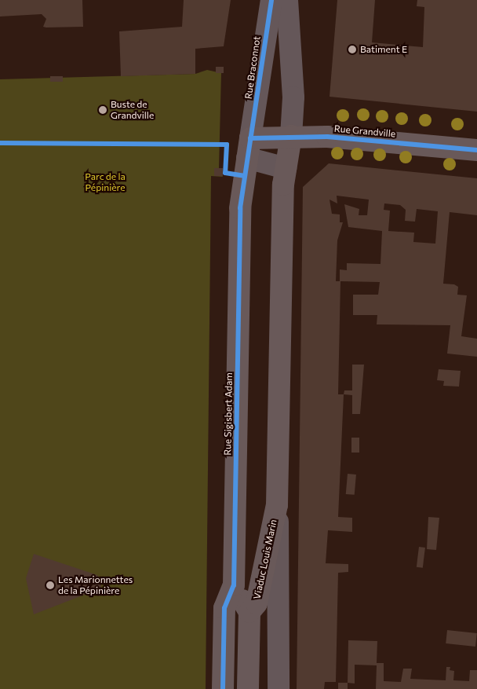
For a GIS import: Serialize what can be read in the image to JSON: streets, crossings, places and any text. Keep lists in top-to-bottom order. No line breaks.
{"streets":{"main road":["Rue Grandville","Rue Sigisbert Adam","Viaduc Louis Marin"],"street":["Rue Braconnot"]},"crossings":[["Rue Braconnot","Rue Grandville"],["Rue Braconnot","Rue Sigisbert Adam"],["Rue Grandville","Rue Sigisbert Adam"],["Rue Sigisbert Adam","Viaduc Louis Marin"]],"parks":["Parc de la Pépinière"],"places":["Batiment E","Buste de Grandville","Les Marionnettes de la Pépinière"]}
